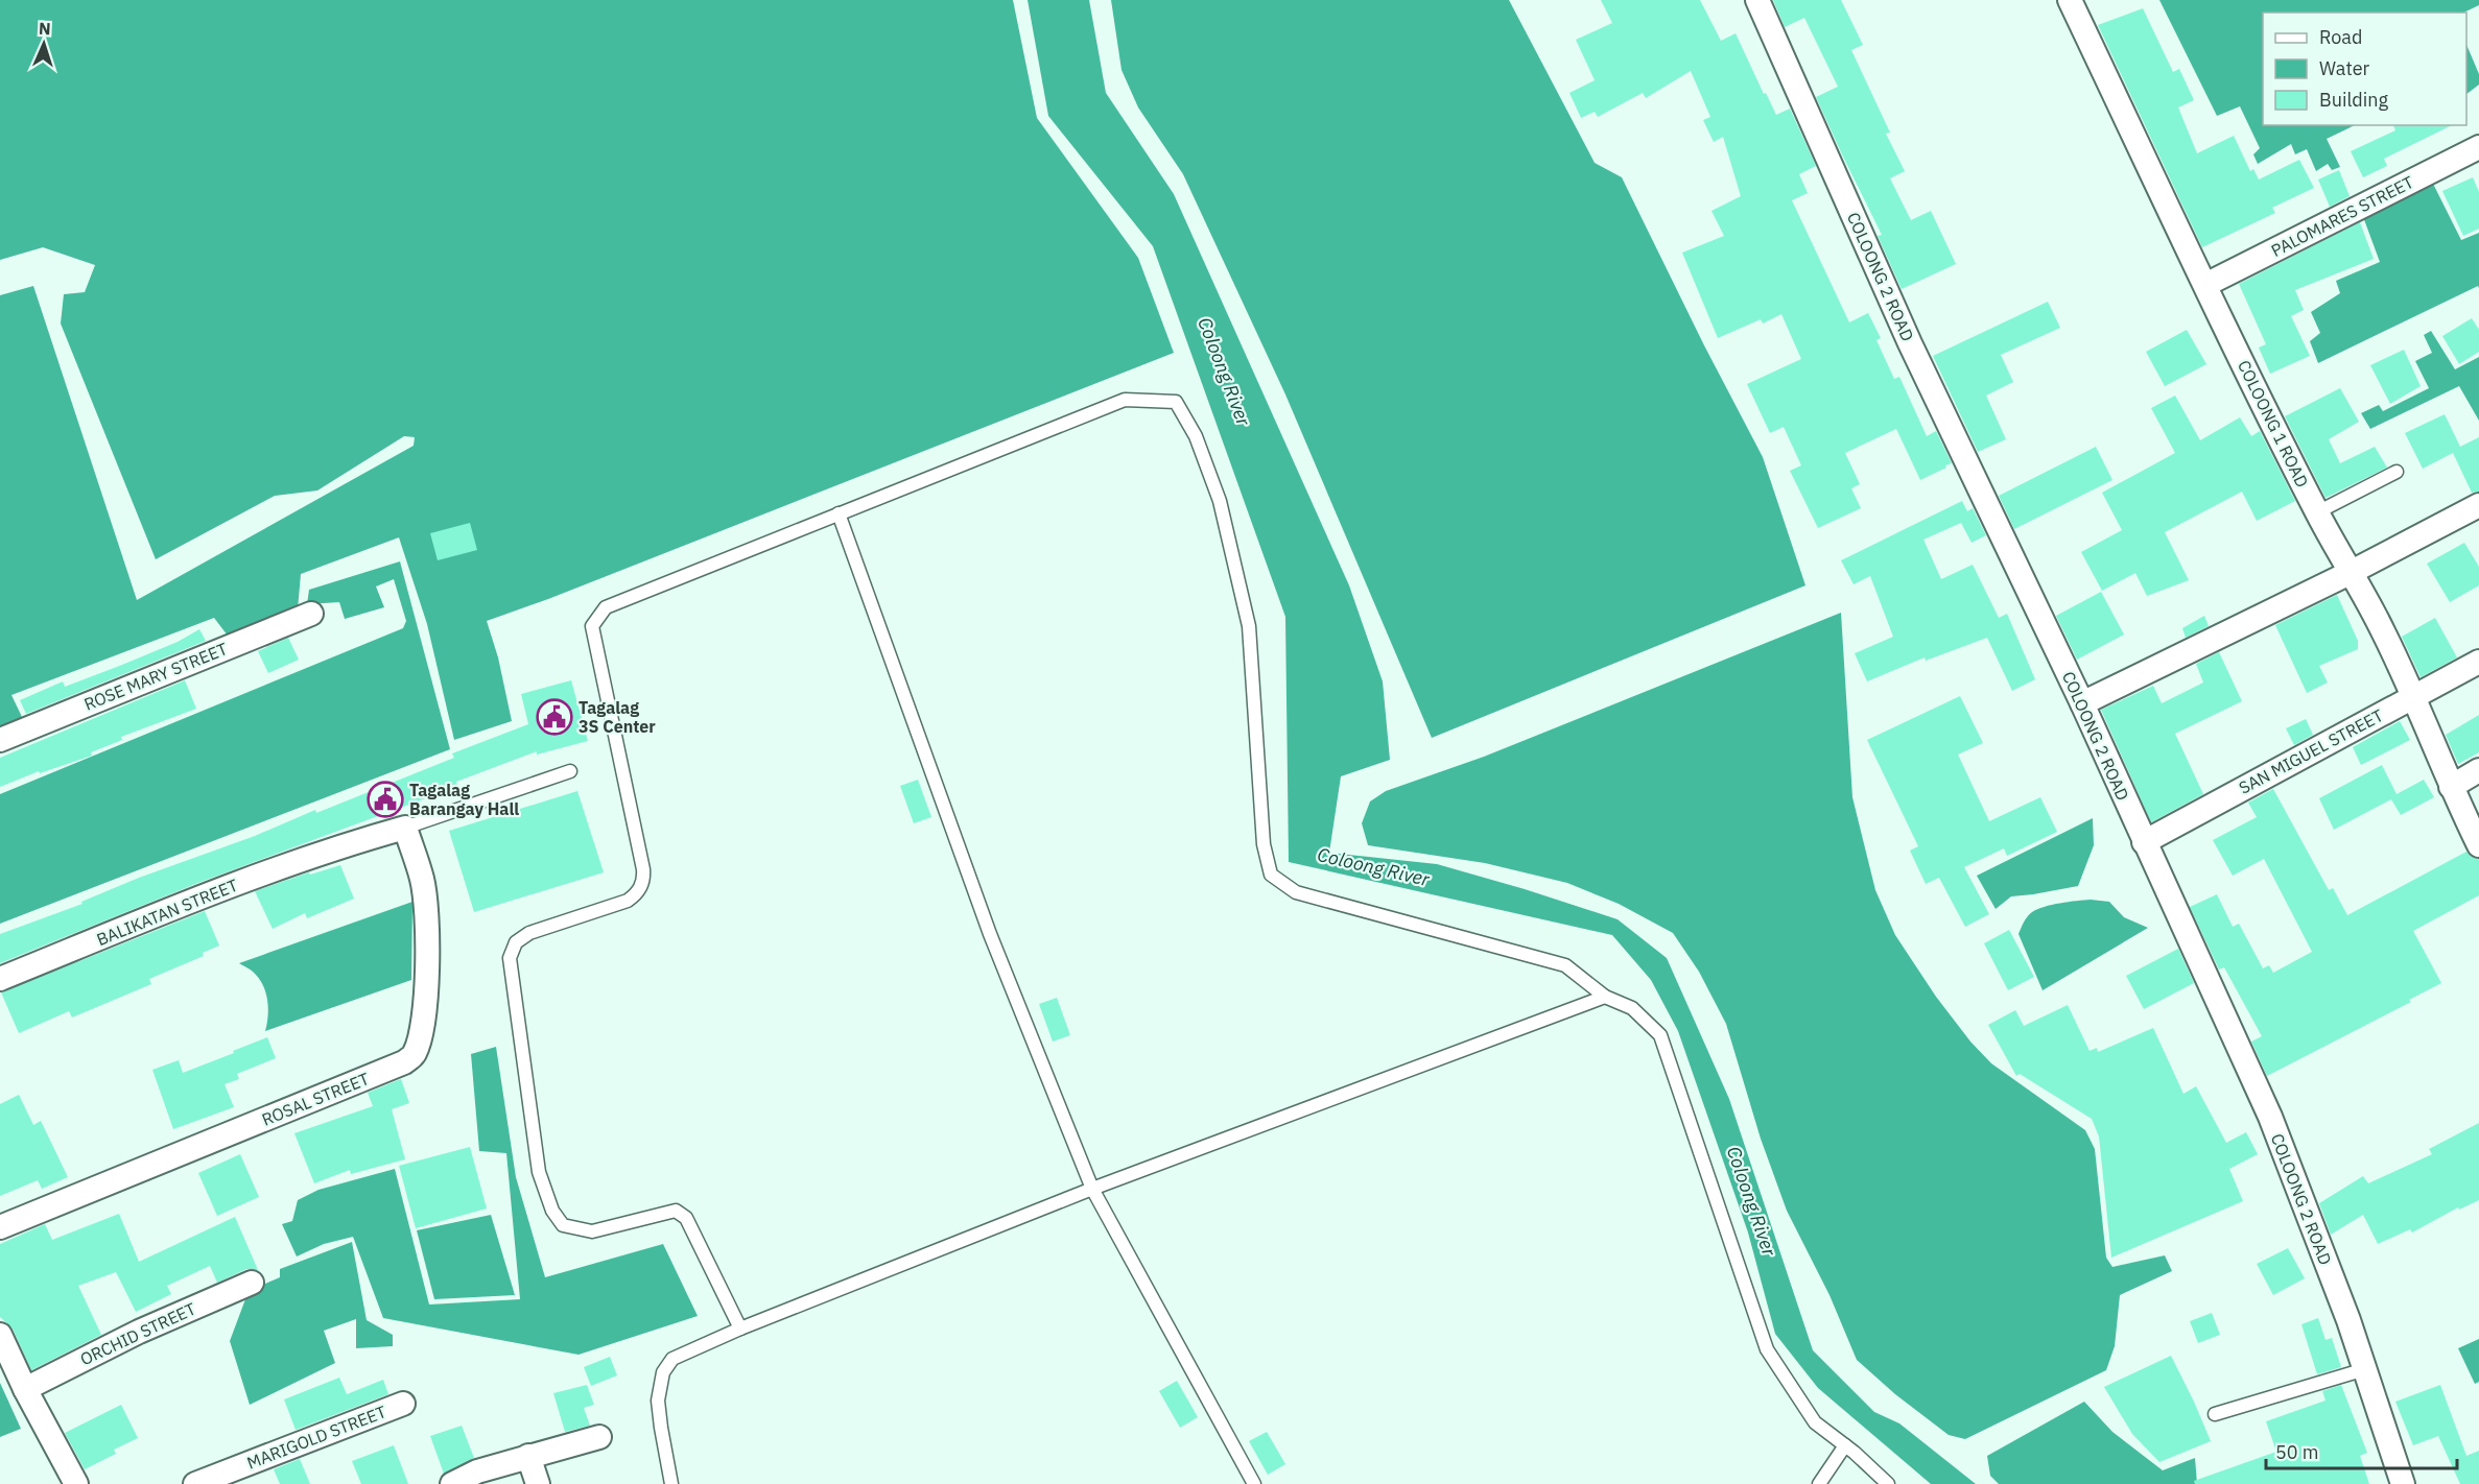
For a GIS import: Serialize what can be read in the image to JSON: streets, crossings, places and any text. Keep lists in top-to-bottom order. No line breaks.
{"streets":{"street":["PALOMARES STREET","COLOONG 2 ROAD","COLOONG 1 ROAD","ROSE MARY STREET","SAN MIGUEL STREET","BALIKATAN STREET","ROSAL STREET","ORCHID STREET","MARIGOLD STREET"]},"crossings":[["PALOMARES STREET","COLOONG 1 ROAD"],["COLOONG 2 ROAD","SAN MIGUEL STREET"],["COLOONG 1 ROAD","SAN MIGUEL STREET"],["BALIKATAN STREET","ROSAL STREET"]],"water":["Coloong River"],"places":{"public building":["Tagalag 3S Center","Tagalag Barangay Hall"]},"legend":["Road","Water","Building"],"scale_bar":"50 m","north":"top"}
